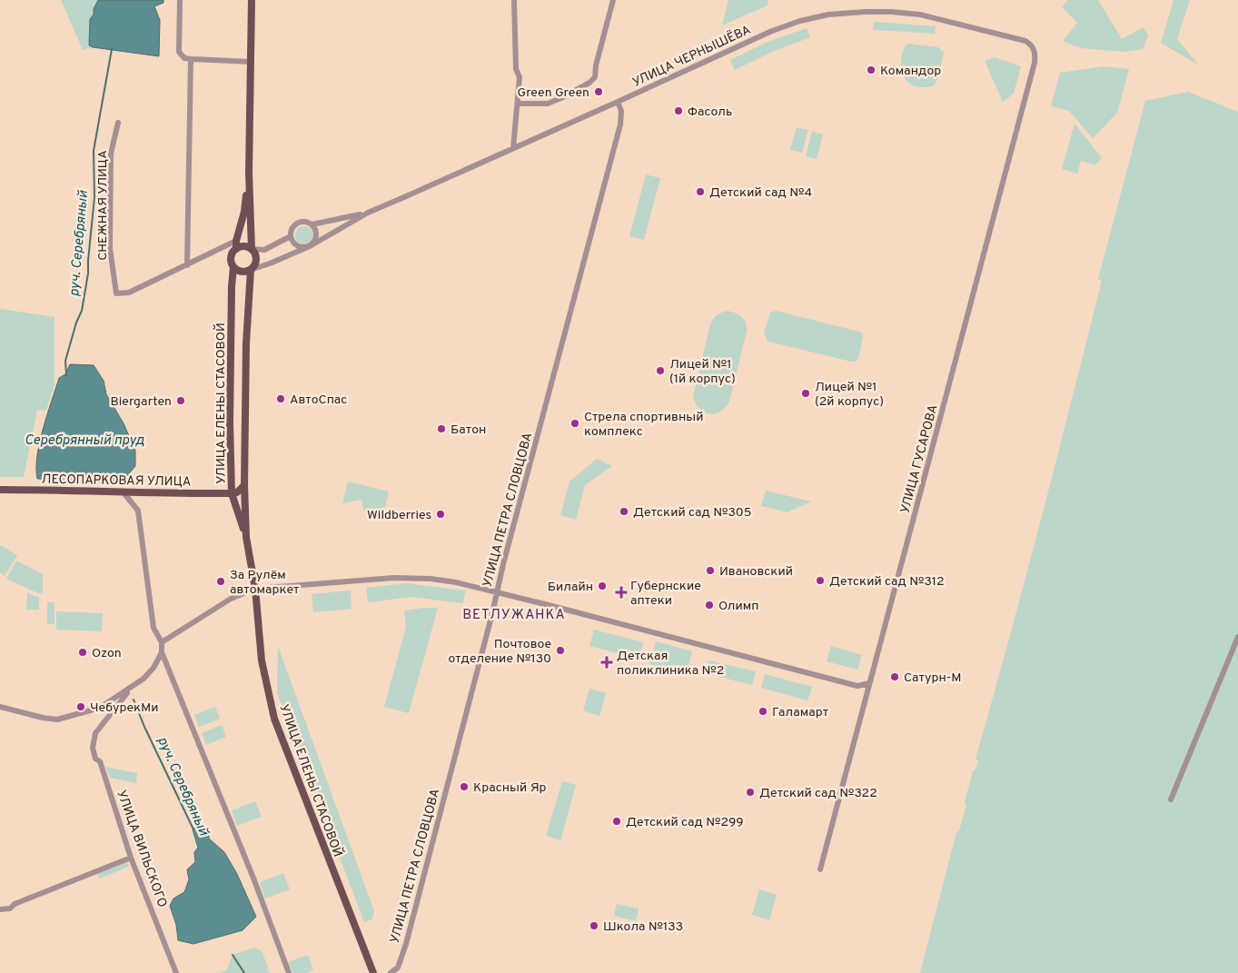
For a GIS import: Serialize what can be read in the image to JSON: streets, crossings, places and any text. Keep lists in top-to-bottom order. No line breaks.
{"streets":{"main road":["УЛИЦА ЕЛЕНЫ СТАСОВОЙ","ЛЕСОПАРКОВАЯ УЛИЦА"],"street":["УЛИЦА ЧЕРНЫШЁВА","СНЕЖНАЯ УЛИЦА","УЛИЦА ГУСАРОВА","УЛИЦА ПЕТРА СЛОВЦОВА","УЛИЦА ВИЛЬСКОГО"]},"crossings":[["УЛИЦА ЧЕРНЫШЁВА","УЛИЦА ЕЛЕНЫ СТАСОВОЙ"],["УЛИЦА ЧЕРНЫШЁВА","УЛИЦА ГУСАРОВА"],["УЛИЦА ЧЕРНЫШЁВА","УЛИЦА ПЕТРА СЛОВЦОВА"],["УЛИЦА ЕЛЕНЫ СТАСОВОЙ","ЛЕСОПАРКОВАЯ УЛИЦА"]],"districts":["ВЕТЛУЖАНКА"],"water":["руч. Серебряный","Серебрянный пруд"],"places":{"other":["Командор","Green Green","Фасоль","Детский сад №4","Лицей №1 (1й корпус)","Лицей №1 (2й корпус)","АвтоСпас","Biergarten","Стрела спортивный комплекс","Батон","Детский сад №305","Wildberries","Ивановский","Детский сад №312","За Рулём автомаркет","Билайн","Олимп","Почтовое отделение №130","Ozon","Сатурн-М","ЧебурекМи","Галамарт","Красный Яр","Детский сад №322","Детский сад №299","Школа №133"],"health":["Губернские аптеки","Детская поликлиника №2"]}}
